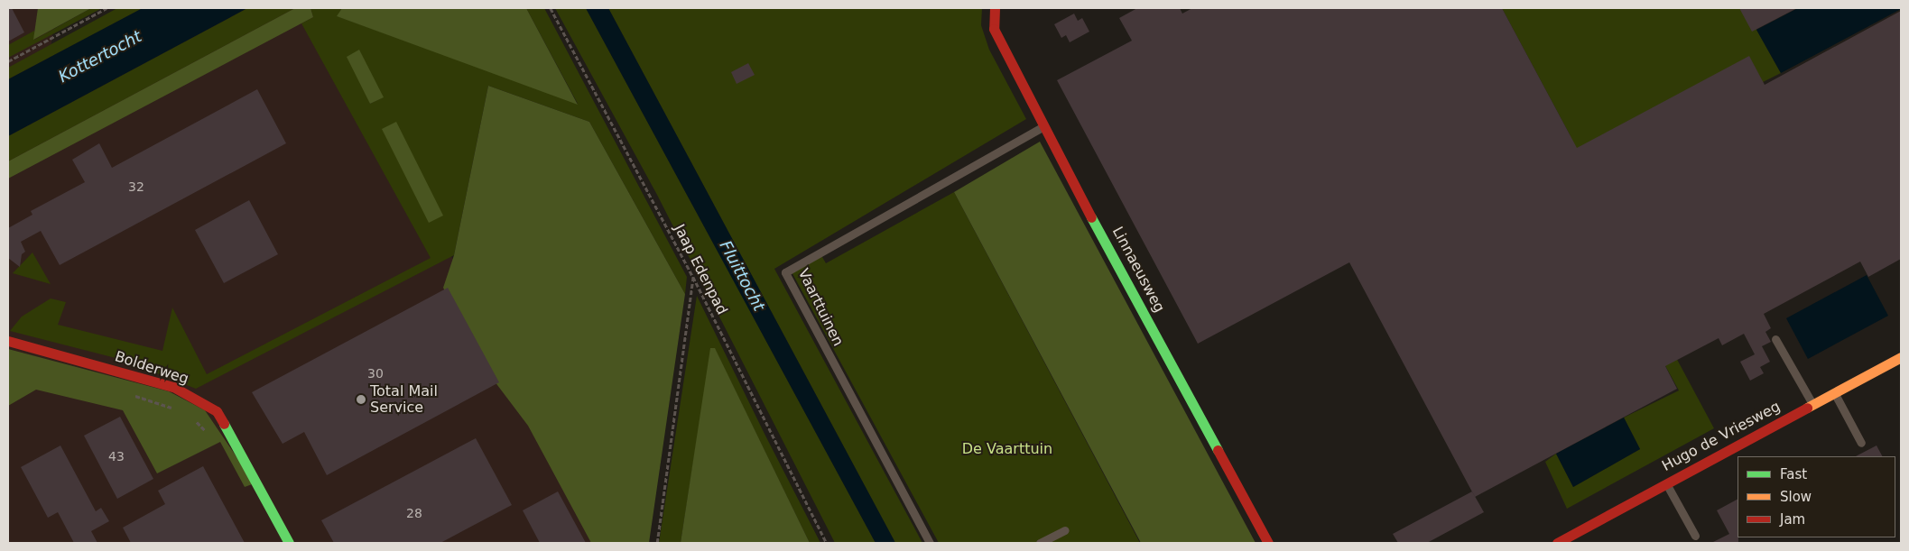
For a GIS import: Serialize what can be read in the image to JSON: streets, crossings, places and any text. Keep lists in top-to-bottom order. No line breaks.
{"streets":{"street":["Linnaeusweg","Bolderweg","Hugo de Vriesweg"],"lane":["Vaarttuinen"],"path":["Jaap Edenpad"]},"crossings":[["Linnaeusweg","Vaarttuinen"]],"water":["Kottertocht","Fluittocht"],"parks":["De Vaarttuin"],"places":["Total Mail Service"],"house_numbers":["32","30","43","28"],"legend":["Fast","Slow","Jam"]}
